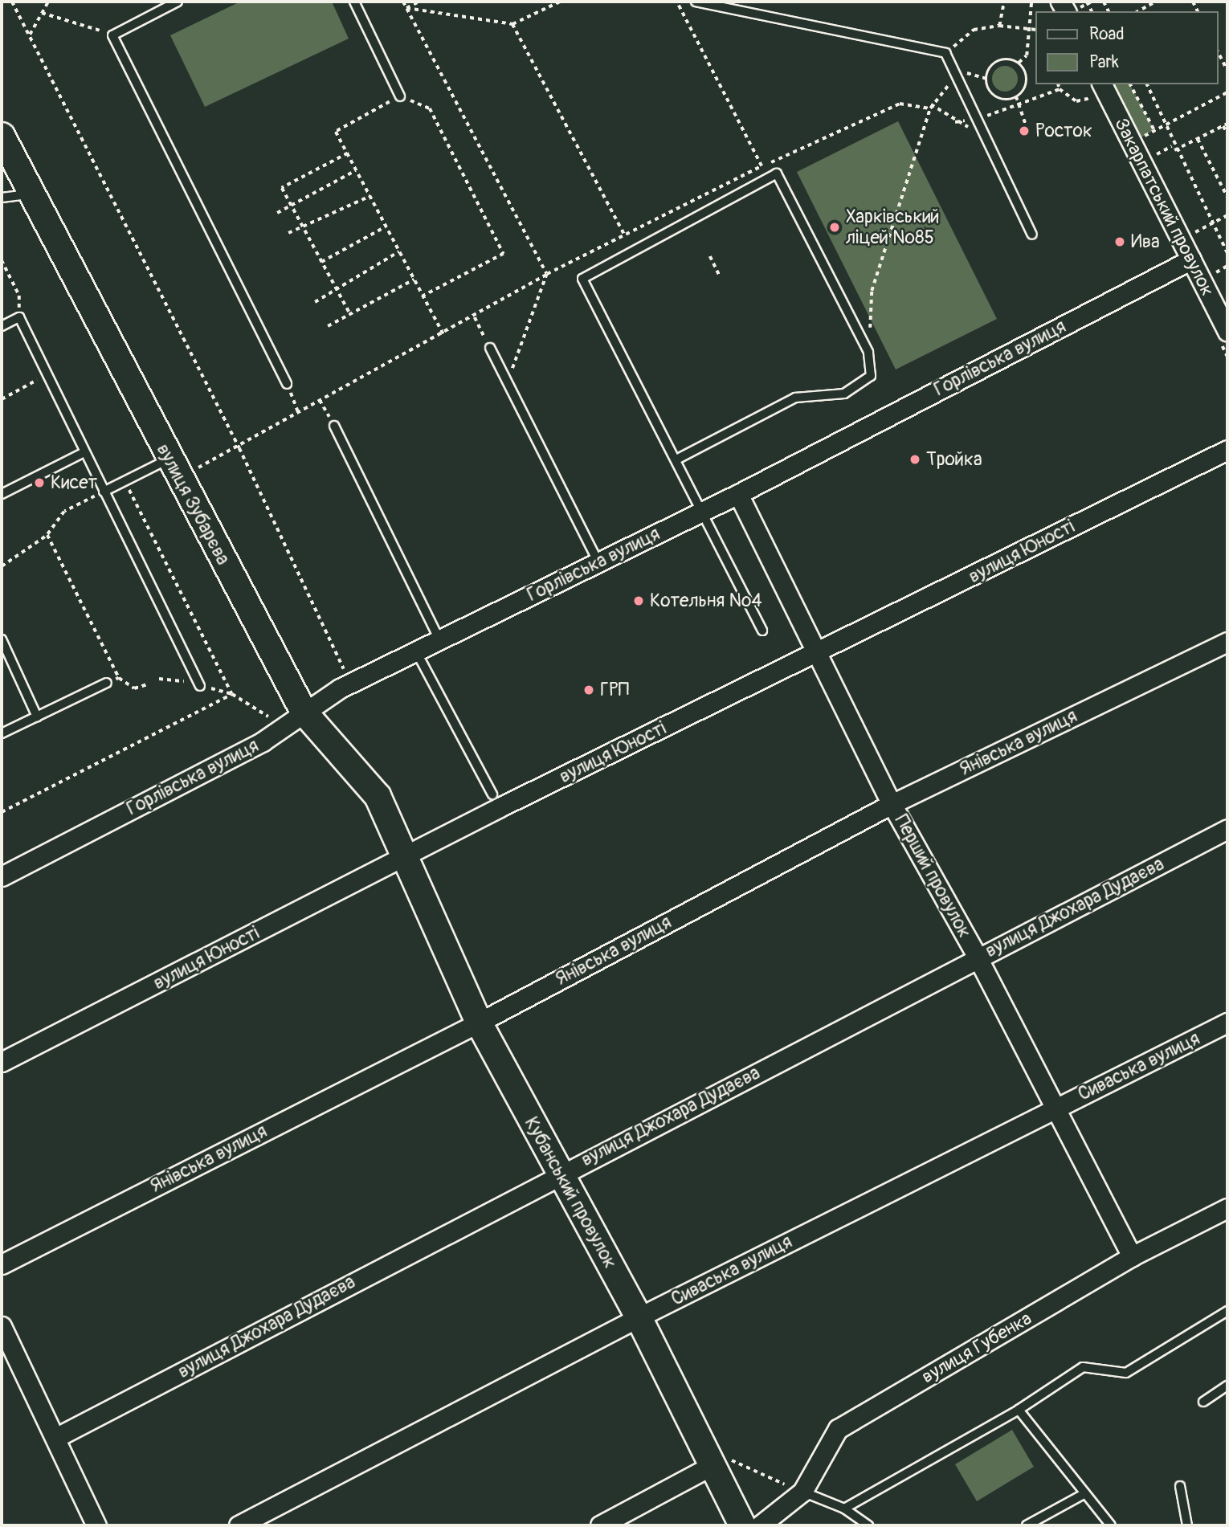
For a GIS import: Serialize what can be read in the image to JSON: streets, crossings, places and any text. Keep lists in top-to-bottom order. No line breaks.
{"streets":{"street":["Закарпатський провулок","Горлівська вулиця","вулиця Зубарєва","вулиця Юності","Янівська вулиця","Перший провулок","вулиця Джохара Дудаєва","Сиваська вулиця","Кубанський провулок","вулиця Губенка"]},"crossings":[["Закарпатський провулок","Горлівська вулиця"],["Горлівська вулиця","вулиця Зубарєва"],["Горлівська вулиця","Перший провулок"],["вулиця Зубарєва","вулиця Юності"],["вулиця Зубарєва","Кубанський провулок"],["вулиця Юності","Перший провулок"],["вулиця Юності","Кубанський провулок"],["Янівська вулиця","Перший провулок"],["Янівська вулиця","Кубанський провулок"],["Перший провулок","вулиця Джохара Дудаєва"],["Перший провулок","Сиваська вулиця"],["Перший провулок","вулиця Губенка"],["вулиця Джохара Дудаєва","Кубанський провулок"],["Сиваська вулиця","Кубанський провулок"]],"places":["Росток","Харківський ліцей №85","Ива","Тройка","Кисет","Котельня №4","ГРП"],"legend":["Road","Park"]}
